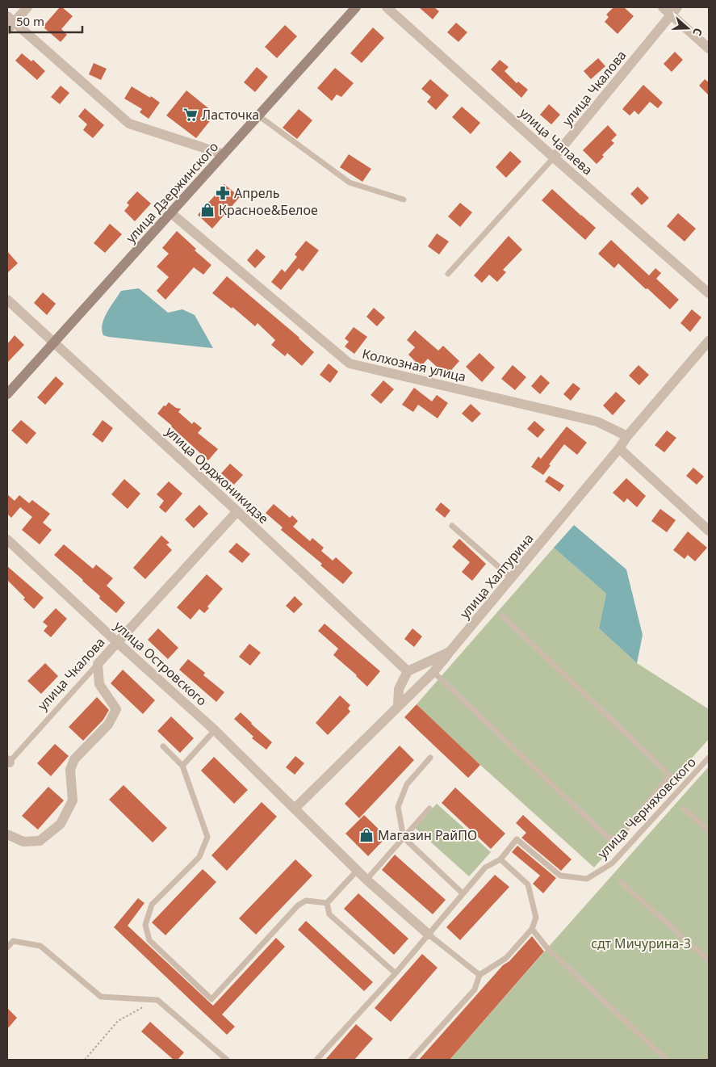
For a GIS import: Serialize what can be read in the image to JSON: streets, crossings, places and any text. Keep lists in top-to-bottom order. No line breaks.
{"streets":{"street":["улица Чкалова","улица Чапаева","улица Дзержинского","Колхозная улица","улица Орджоникидзе","улица Халтурина","улица Островского"],"lane":["улица Черняховского"]},"crossings":[["улица Чкалова","улица Чапаева"],["улица Чкалова","улица Орджоникидзе"],["улица Чкалова","улица Островского"],["улица Дзержинского","Колхозная улица"],["улица Дзержинского","улица Орджоникидзе"],["Колхозная улица","улица Халтурина"],["улица Орджоникидзе","улица Халтурина"]],"parks":["сдт Мичурина-3"],"places":{"supermarket":["Ласточка"],"pharmacy":["Апрель"],"shop":["Красное&Белое","Магазин РайПО"]},"scale_bar":"50 m","north":"right"}
